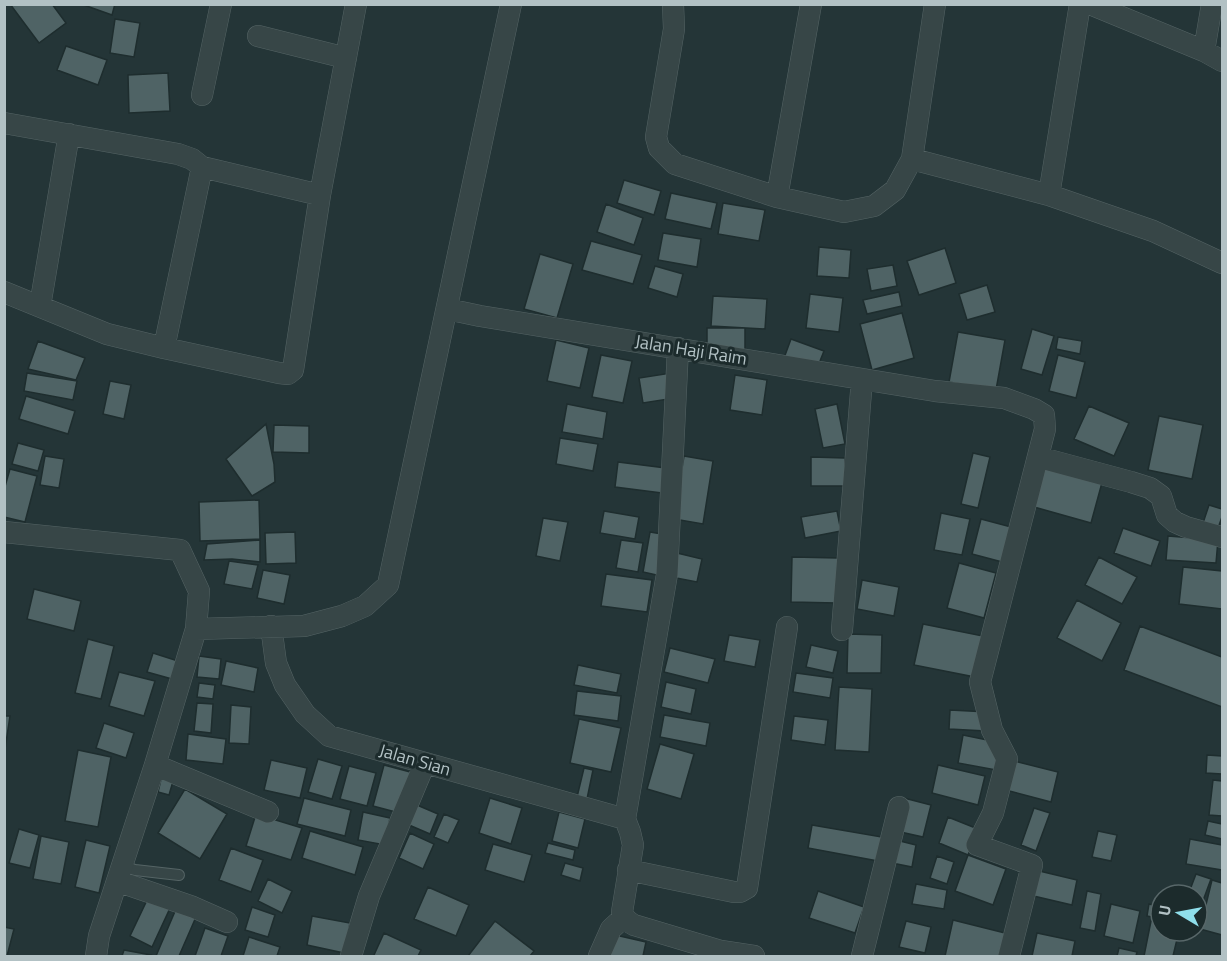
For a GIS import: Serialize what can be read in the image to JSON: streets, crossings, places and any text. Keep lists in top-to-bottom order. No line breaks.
{"streets":{"street":["Jalan Haji Raim","Jalan Sian"]},"north":"left"}
